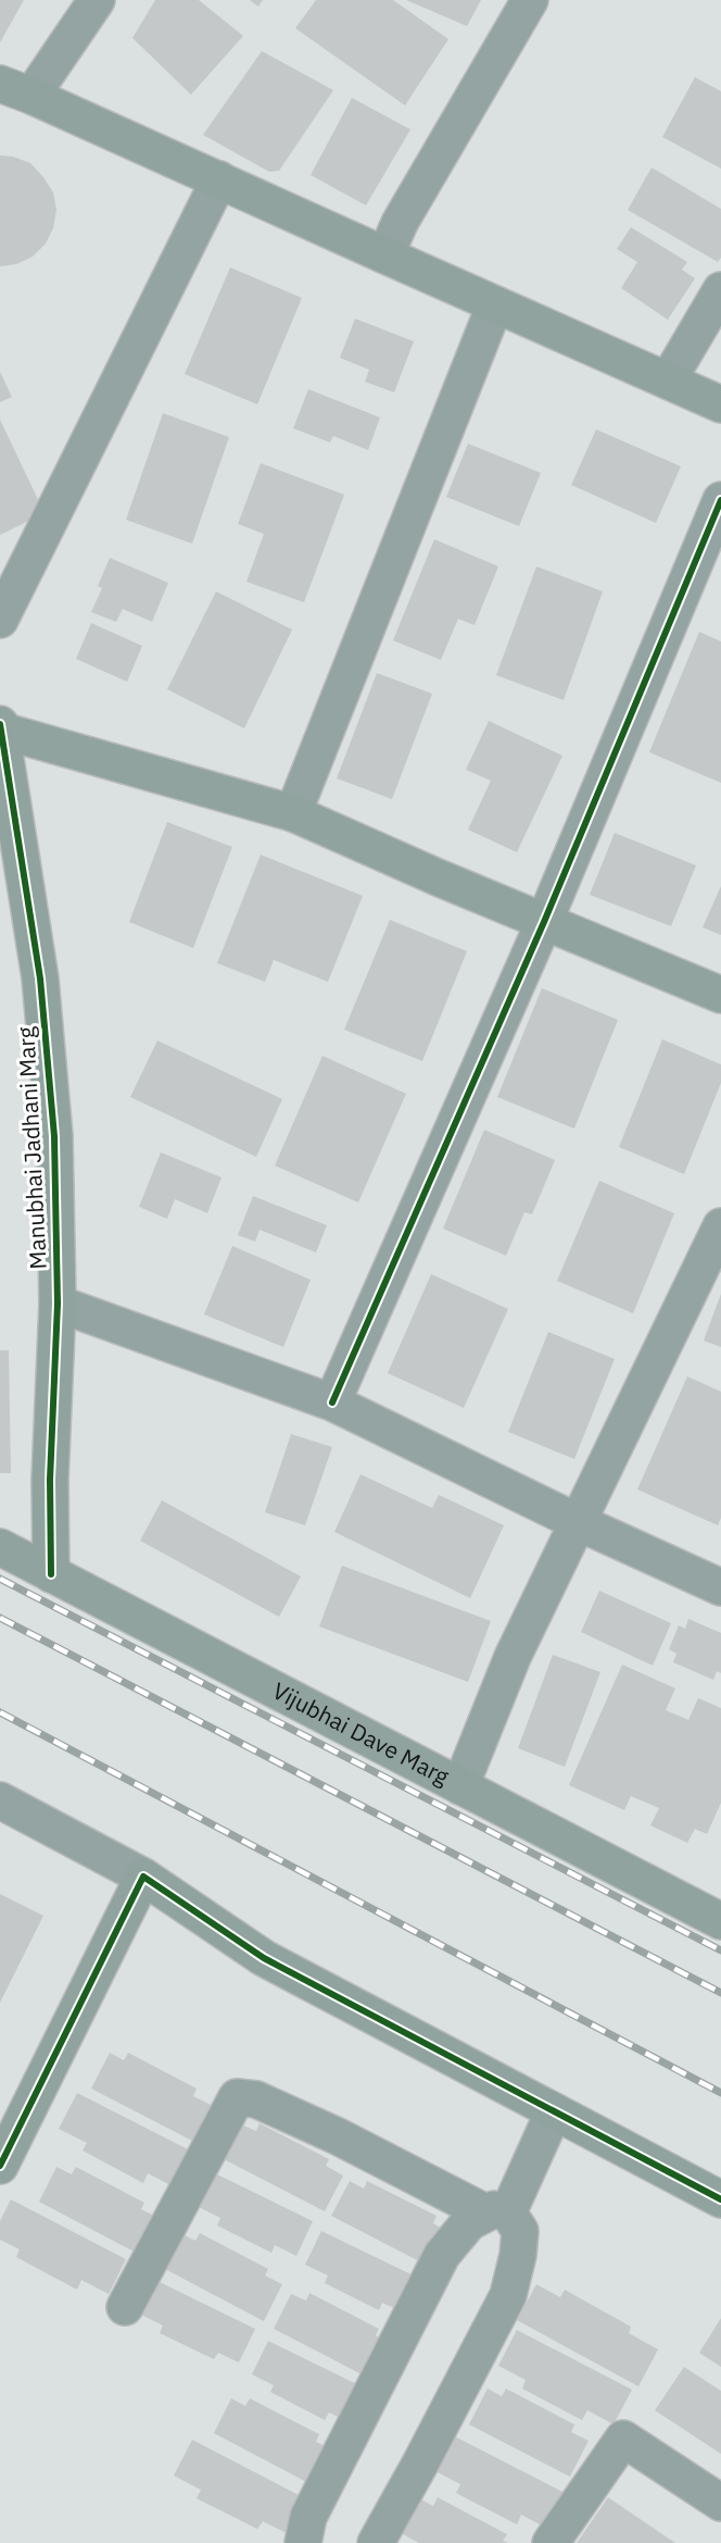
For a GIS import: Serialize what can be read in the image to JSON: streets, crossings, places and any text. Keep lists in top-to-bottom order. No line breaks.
{"streets":{"street":["Manubhai Jadhani Marg","Vijubhai Dave Marg"]},"crossings":[["Manubhai Jadhani Marg","Vijubhai Dave Marg"]]}
